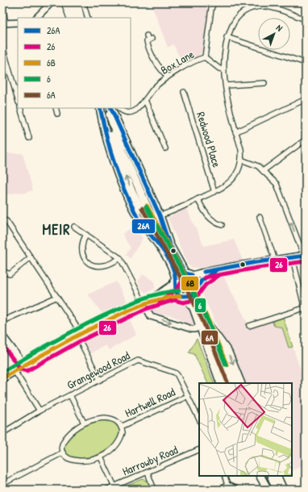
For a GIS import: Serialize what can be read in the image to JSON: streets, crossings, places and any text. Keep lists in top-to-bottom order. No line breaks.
{"streets":{"street":["Box Lane","Redwood Place","Grangewood Road","Hartwell Road","Harrowby Road"]},"crossings":[["Grangewood Road","Hartwell Road"]],"districts":["MEIR"],"lines":["transit line 26A","transit line 6B","transit line 6","transit line 6A","transit line 26"],"legend":["26A","26","6B","6","6A"],"north":"top right"}
